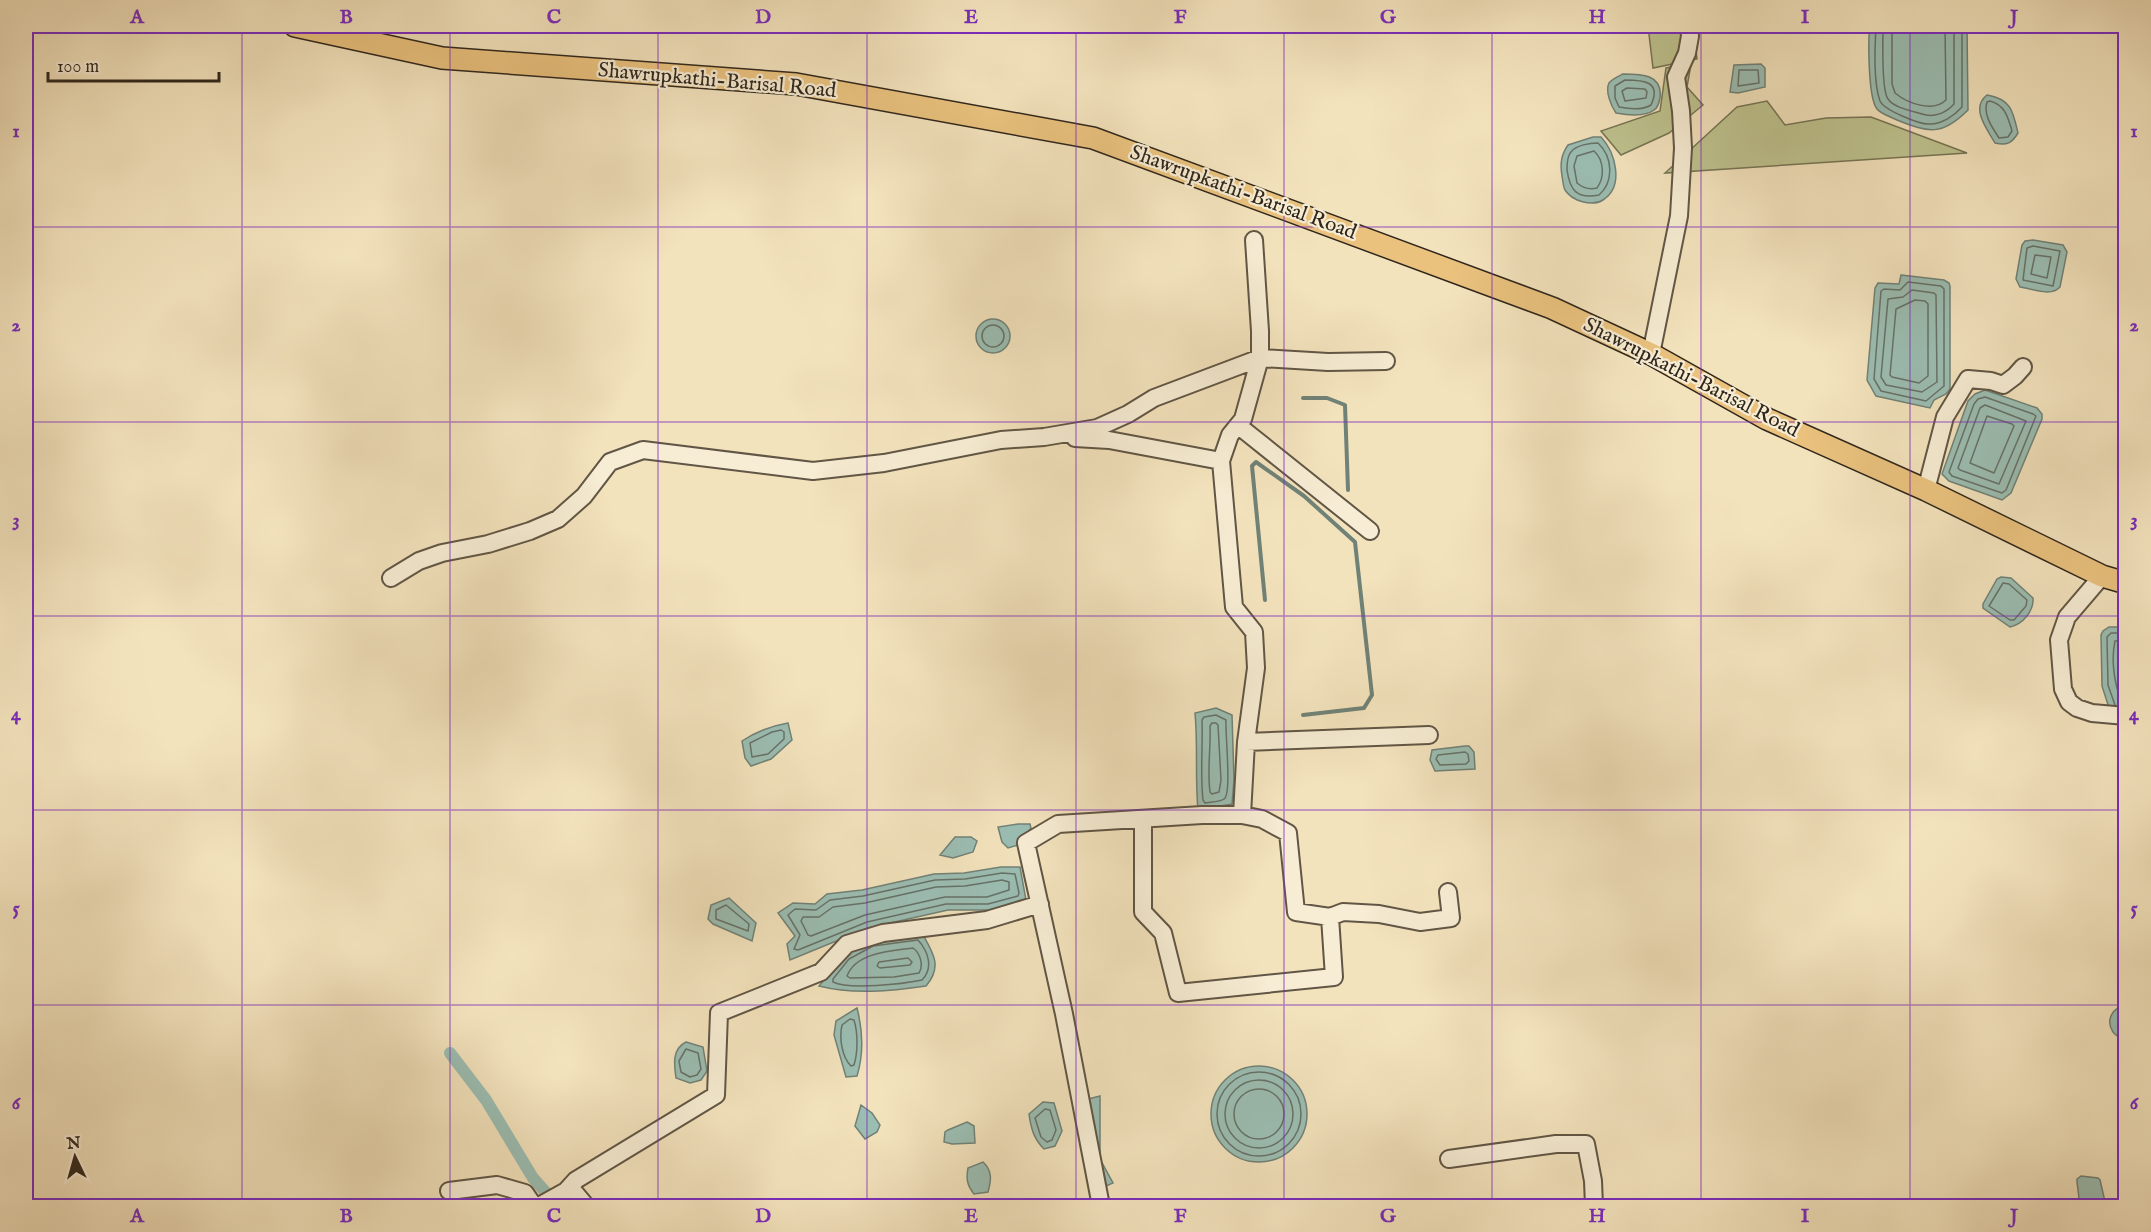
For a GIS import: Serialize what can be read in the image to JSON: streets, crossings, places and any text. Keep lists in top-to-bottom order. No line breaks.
{"streets":{"main road":["Shawrupkathi-Barisal Road"]},"scale_bar":"100 m","north":"top","grid":{"columns":["A","B","C","D","E","F","G","H","I","J"],"rows":["1","2","3","4","5","6"]}}
